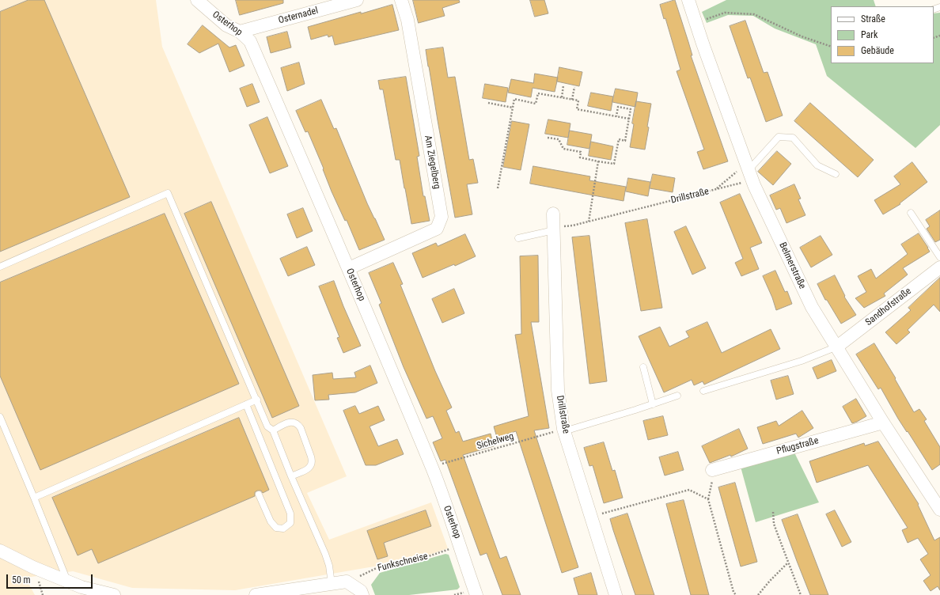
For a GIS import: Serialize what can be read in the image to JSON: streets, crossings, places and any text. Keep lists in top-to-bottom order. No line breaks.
{"streets":{"street":["Osternadel","Osterhop","Am Ziegelberg","Drillstraße","Belmerstraße","Sandhofstraße","Pflugstraße"],"path":["Sichelweg","Funkschneise"]},"crossings":[["Osternadel","Osterhop"],["Osterhop","Am Ziegelberg"],["Osterhop","Sichelweg"],["Osterhop","Funkschneise"],["Drillstraße","Belmerstraße"],["Drillstraße","Sichelweg"],["Belmerstraße","Sandhofstraße"],["Belmerstraße","Pflugstraße"]],"legend":["Straße","Park","Gebäude"],"scale_bar":"50 m"}
